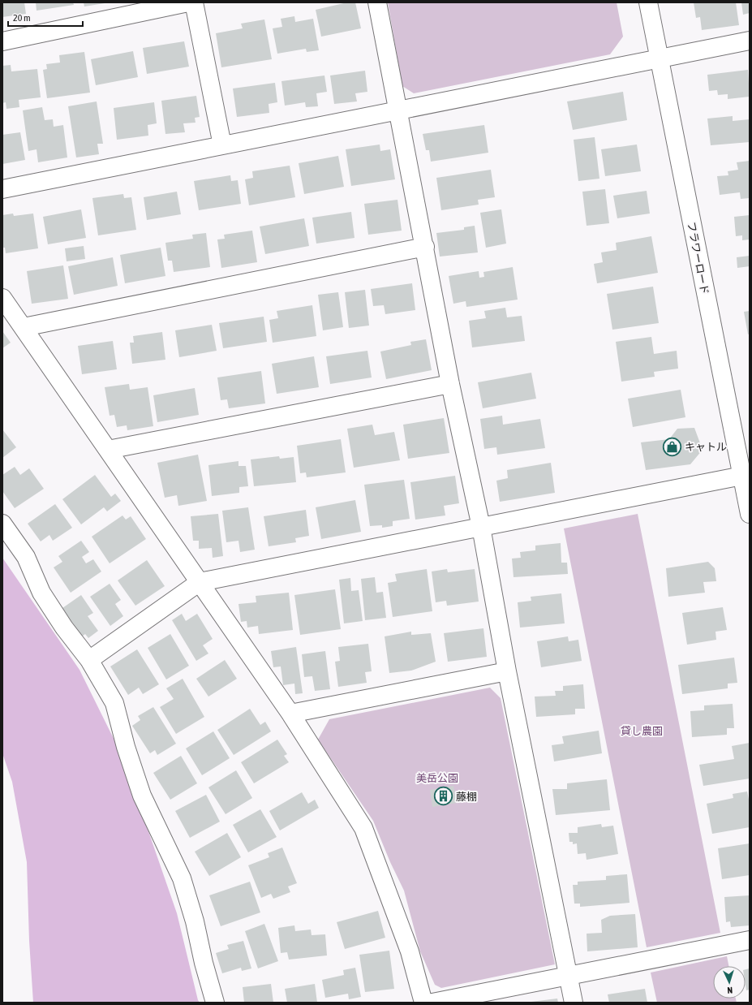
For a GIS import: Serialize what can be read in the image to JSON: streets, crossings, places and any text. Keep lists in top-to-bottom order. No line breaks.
{"streets":{"street":["フラワーロード"]},"parks":["貸し農園","美岳公園"],"places":{"shop":["キャトル"],"building":["藤棚"]},"scale_bar":"20 m","north":"bottom"}
